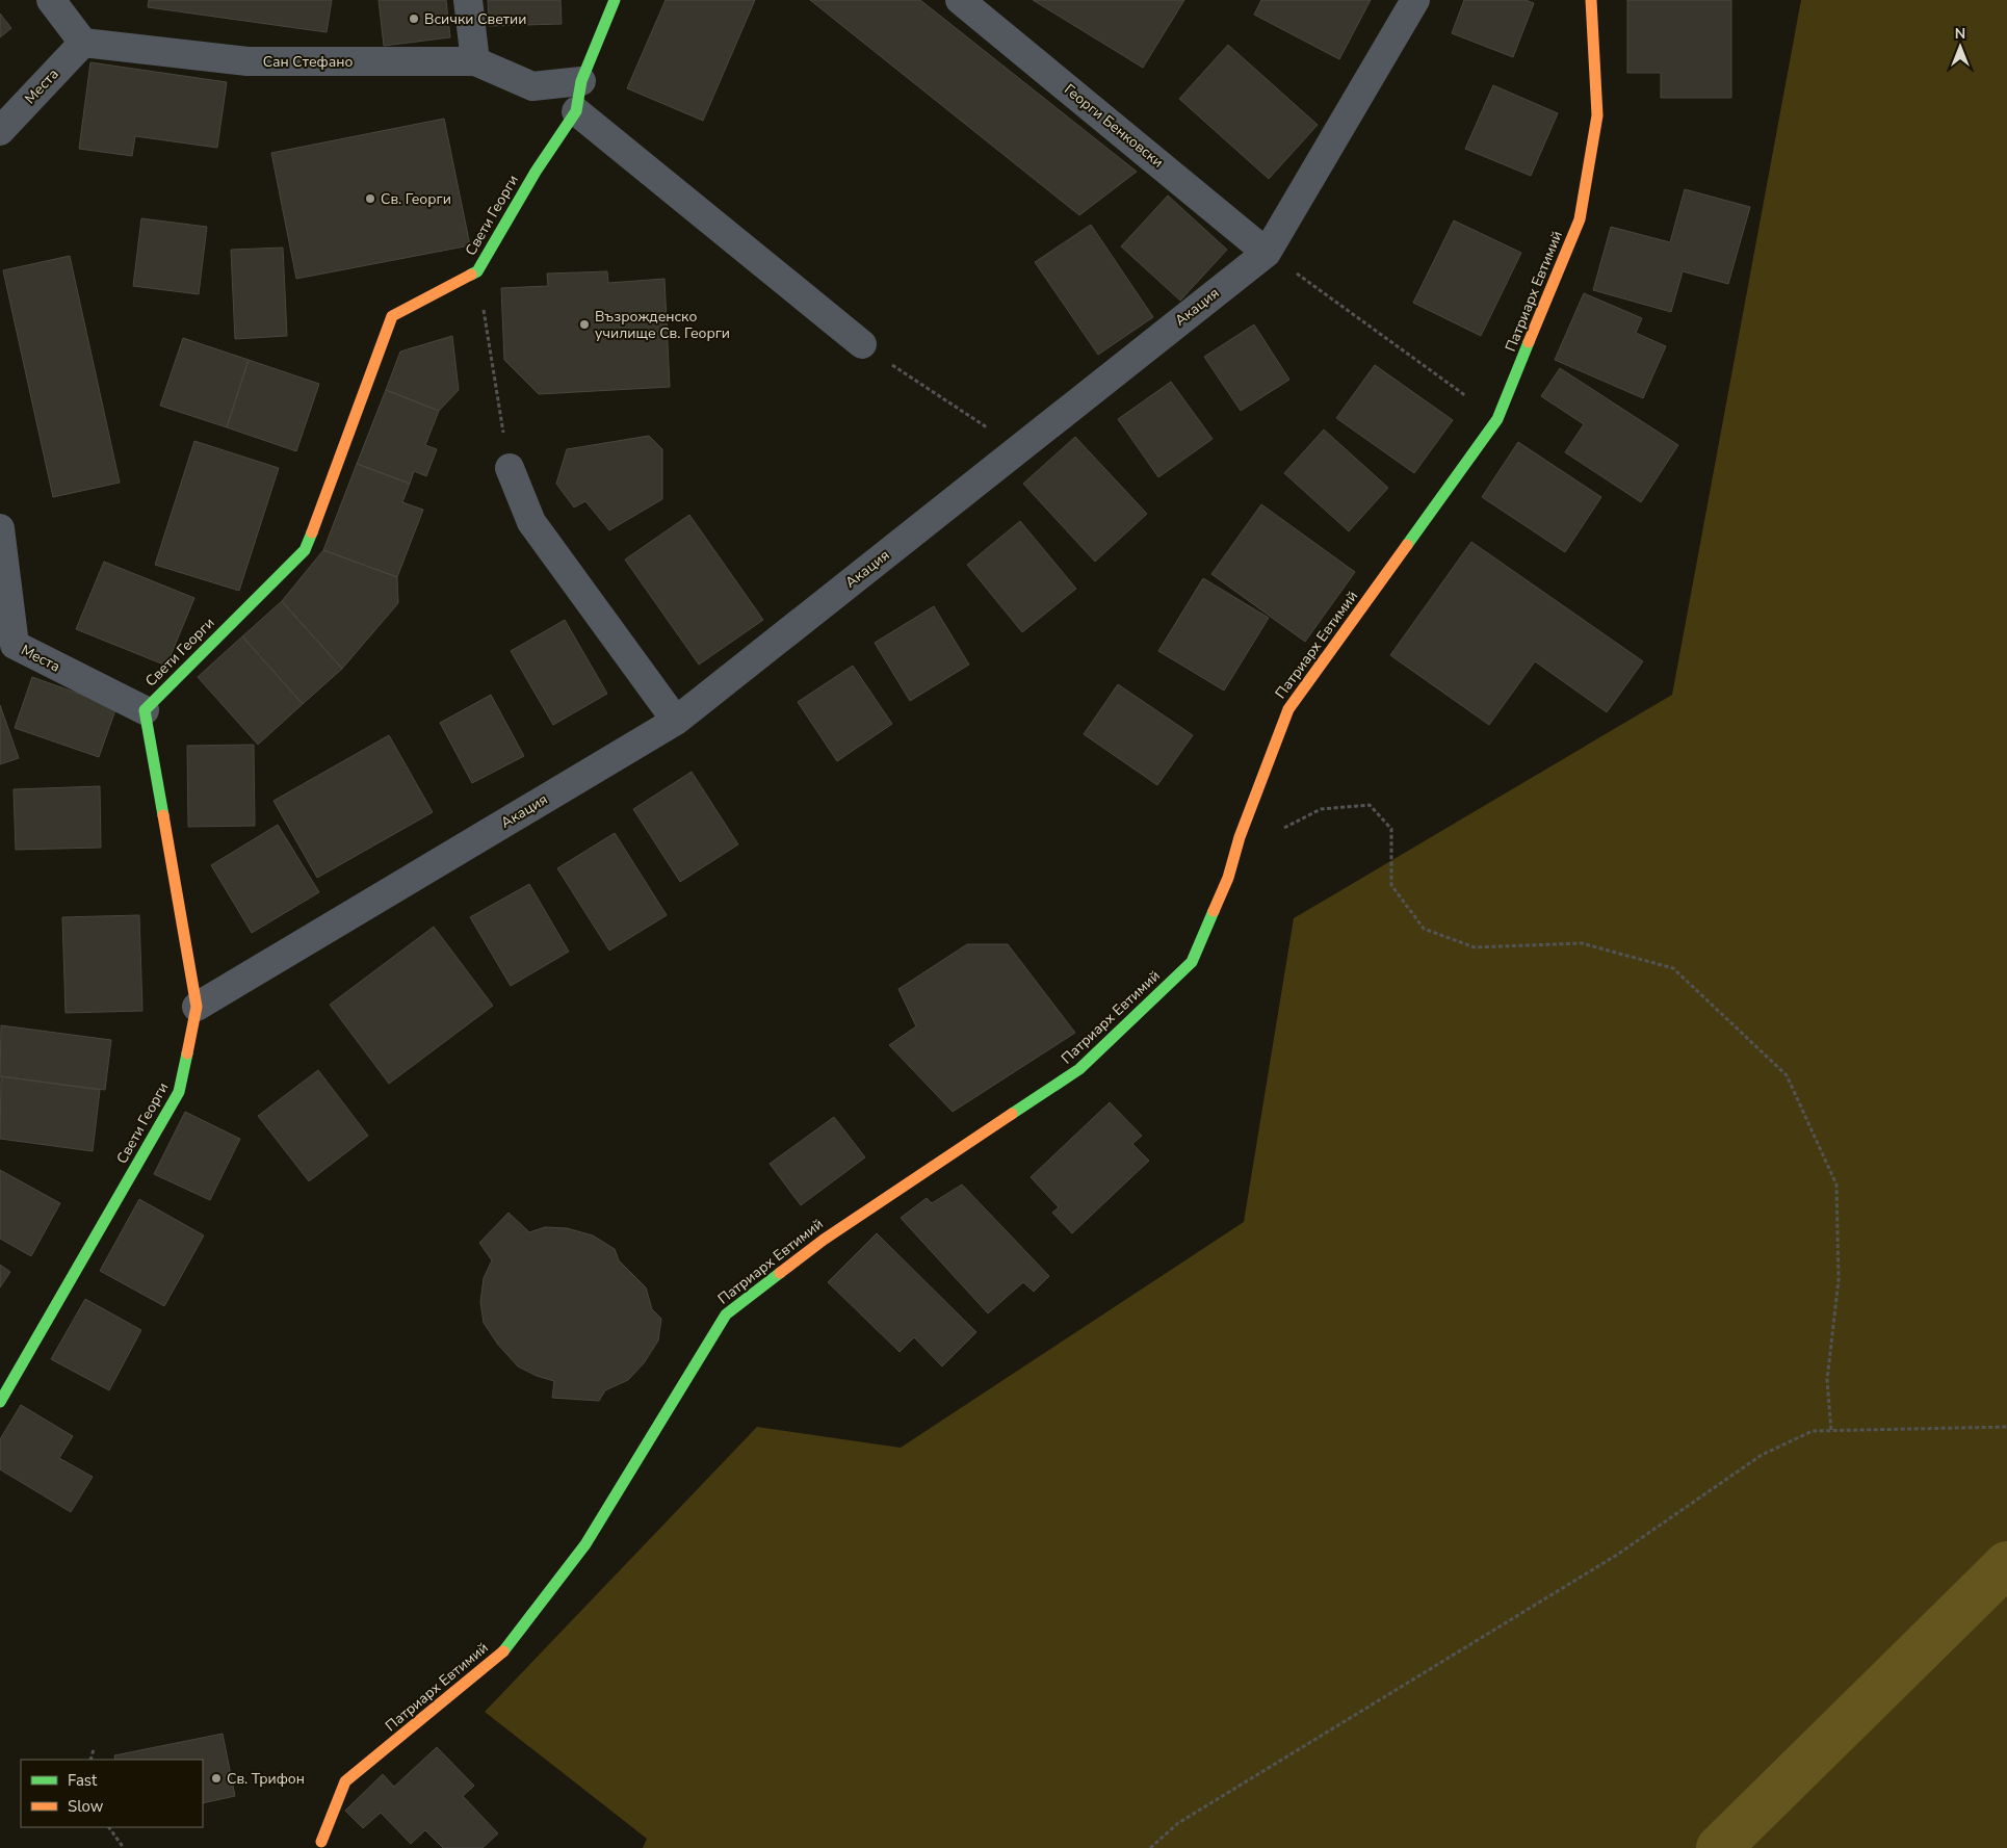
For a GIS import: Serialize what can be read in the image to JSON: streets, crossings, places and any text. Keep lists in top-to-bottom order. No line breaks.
{"streets":{"street":["Сан Стефано","Места","Георги Бенковски","Свети Георги","Патриарх Евтимий","Акация"]},"crossings":[["Сан Стефано","Места"],["Сан Стефано","Свети Георги"],["Места","Свети Георги"],["Георги Бенковски","Акация"],["Свети Георги","Акация"]],"places":["Всички Светии","Св. Георги","Възрожденско училище Св. Георги","Св. Трифон"],"legend":["Fast","Slow"],"north":"top"}
